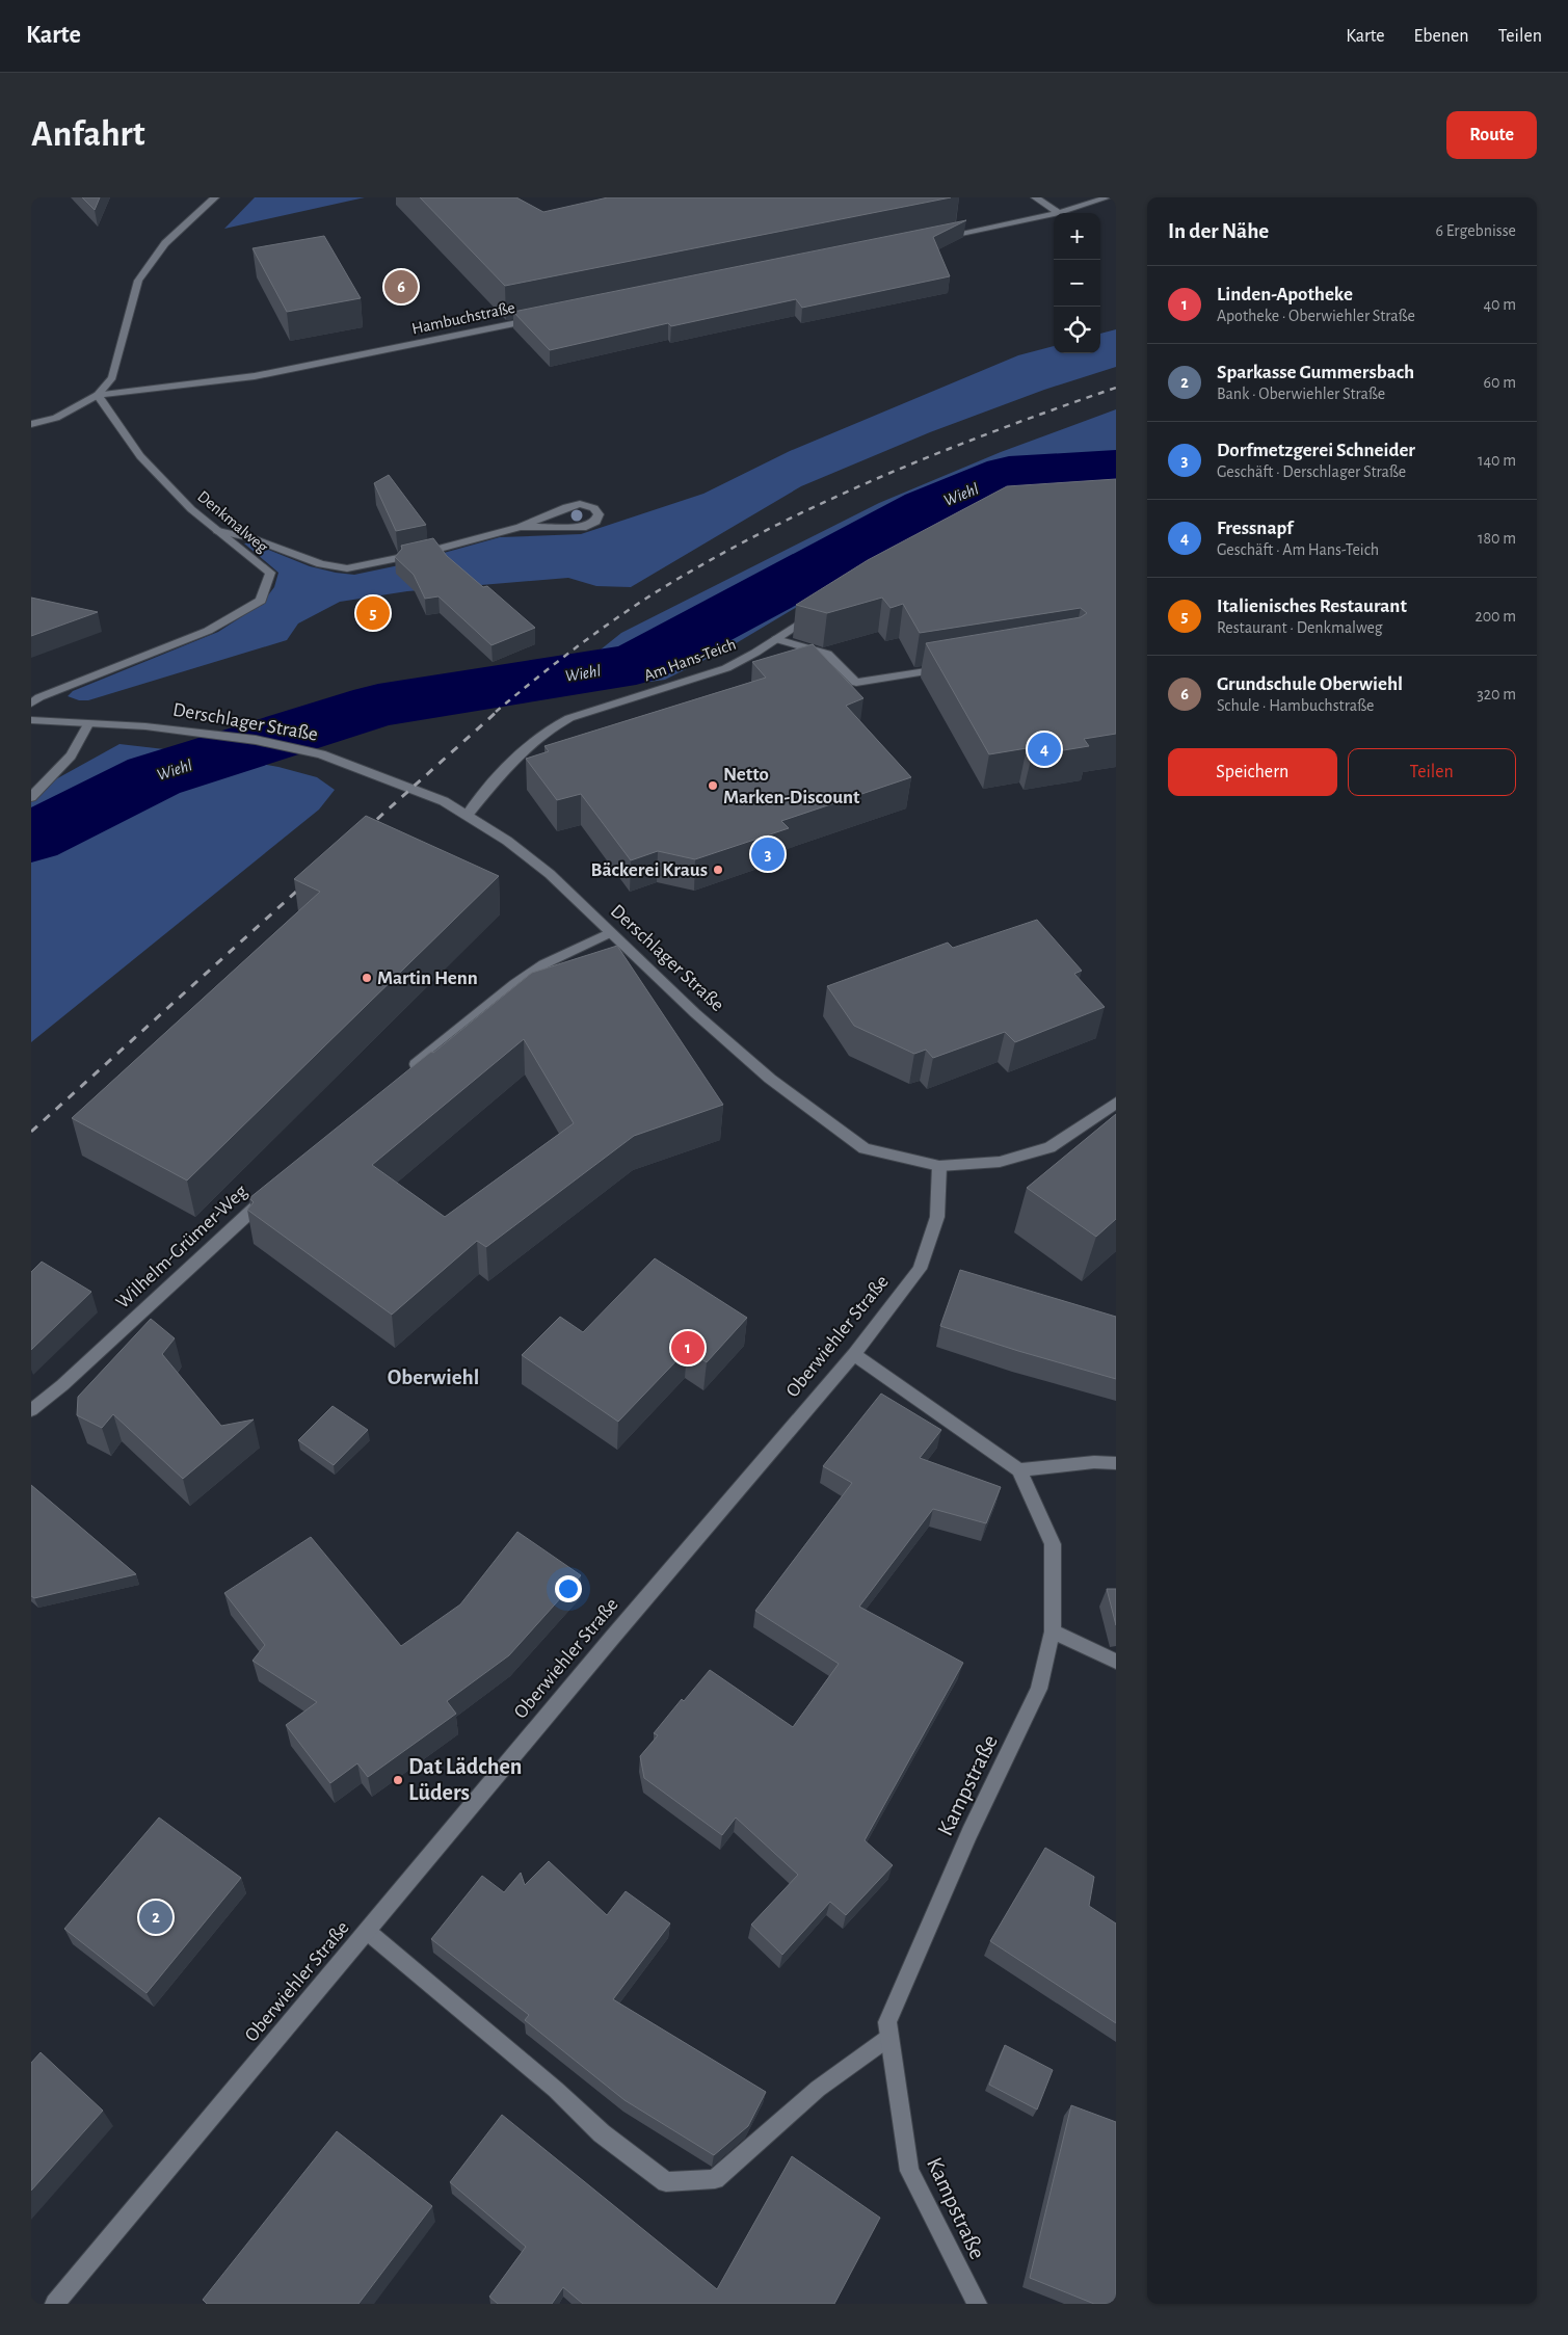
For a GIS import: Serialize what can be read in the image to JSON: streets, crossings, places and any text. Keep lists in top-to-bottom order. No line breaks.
{"streets":{"street":["Hambuchstraße","Denkmalweg","Am Hans-Teich","Derschlager Straße","Wilhelm-Grümer-Weg","Oberwiehler Straße","Kampstraße"]},"crossings":[["Hambuchstraße","Denkmalweg"],["Am Hans-Teich","Derschlager Straße"],["Derschlager Straße","Oberwiehler Straße"]],"districts":["Oberwiehl"],"water":["Wiehl"],"places":["Netto Marken-Discount","Bäckerei Kraus","Martin Henn","Dat Lädchen Lüders"],"page":{"header":"Karte","nav":["Karte","Ebenen","Teilen"],"buttons":["Route",["Speichern","Teilen"]],"title":"Anfahrt","heading":["In der Nähe","6 Ergebnisse"],"map_buttons":["+","−"],"list":[{"mark":"1","name":"Linden-Apotheke","note":"Apotheke · Oberwiehler Straße","value":"40 m"},{"mark":"2","name":"Sparkasse Gummersbach","note":"Bank · Oberwiehler Straße","value":"60 m"},{"mark":"3","name":"Dorfmetzgerei Schneider","note":"Geschäft · Derschlager Straße","value":"140 m"},{"mark":"4","name":"Fressnapf","note":"Geschäft · Am Hans-Teich","value":"180 m"},{"mark":"5","name":"Italienisches Restaurant","note":"Restaurant · Denkmalweg","value":"200 m"},{"mark":"6","name":"Grundschule Oberwiehl","note":"Schule · Hambuchstraße","value":"320 m"}],"pins":["6","5","4","3","1","2"]}}
